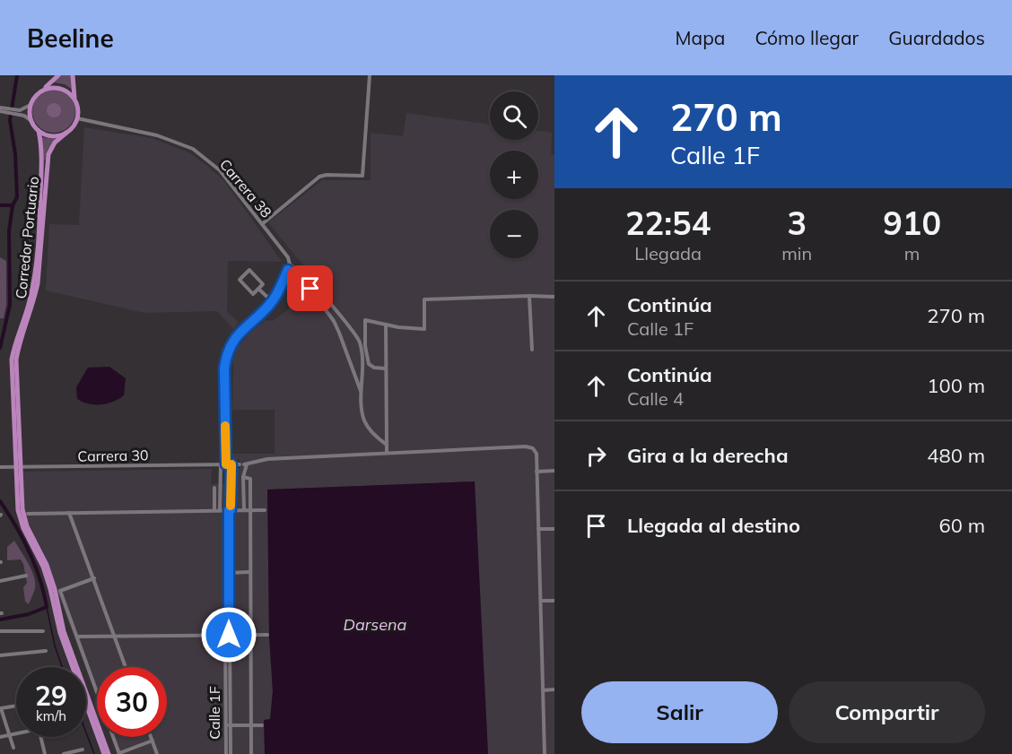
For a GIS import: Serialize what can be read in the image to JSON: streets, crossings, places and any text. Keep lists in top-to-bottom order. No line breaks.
{"streets":{"main road":["Corredor Portuario"],"street":["Carrera 38","Carrera 30","Calle 1F"]},"crossings":[["Carrera 38","Corredor Portuario"],["Carrera 38","Calle 1F"],["Corredor Portuario","Carrera 30"],["Carrera 30","Calle 1F"]],"water":["Darsena"],"page":{"header":"Beeline","nav":["Mapa","Cómo llegar","Guardados"],"turn":["270 m","Calle 1F"],"map_buttons":["+","−"],"eta":["22:54","Llegada","3","min","910","m"],"list":[{"name":"Continúa","note":"Calle 1F","value":"270 m"},{"name":"Continúa","note":"Calle 4","value":"100 m"},{"name":"Gira a la derecha","value":"480 m"},{"name":"Llegada al destino","value":"60 m"}],"speed":"29 km/h","limit":"30","buttons":["Salir","Compartir"]}}
